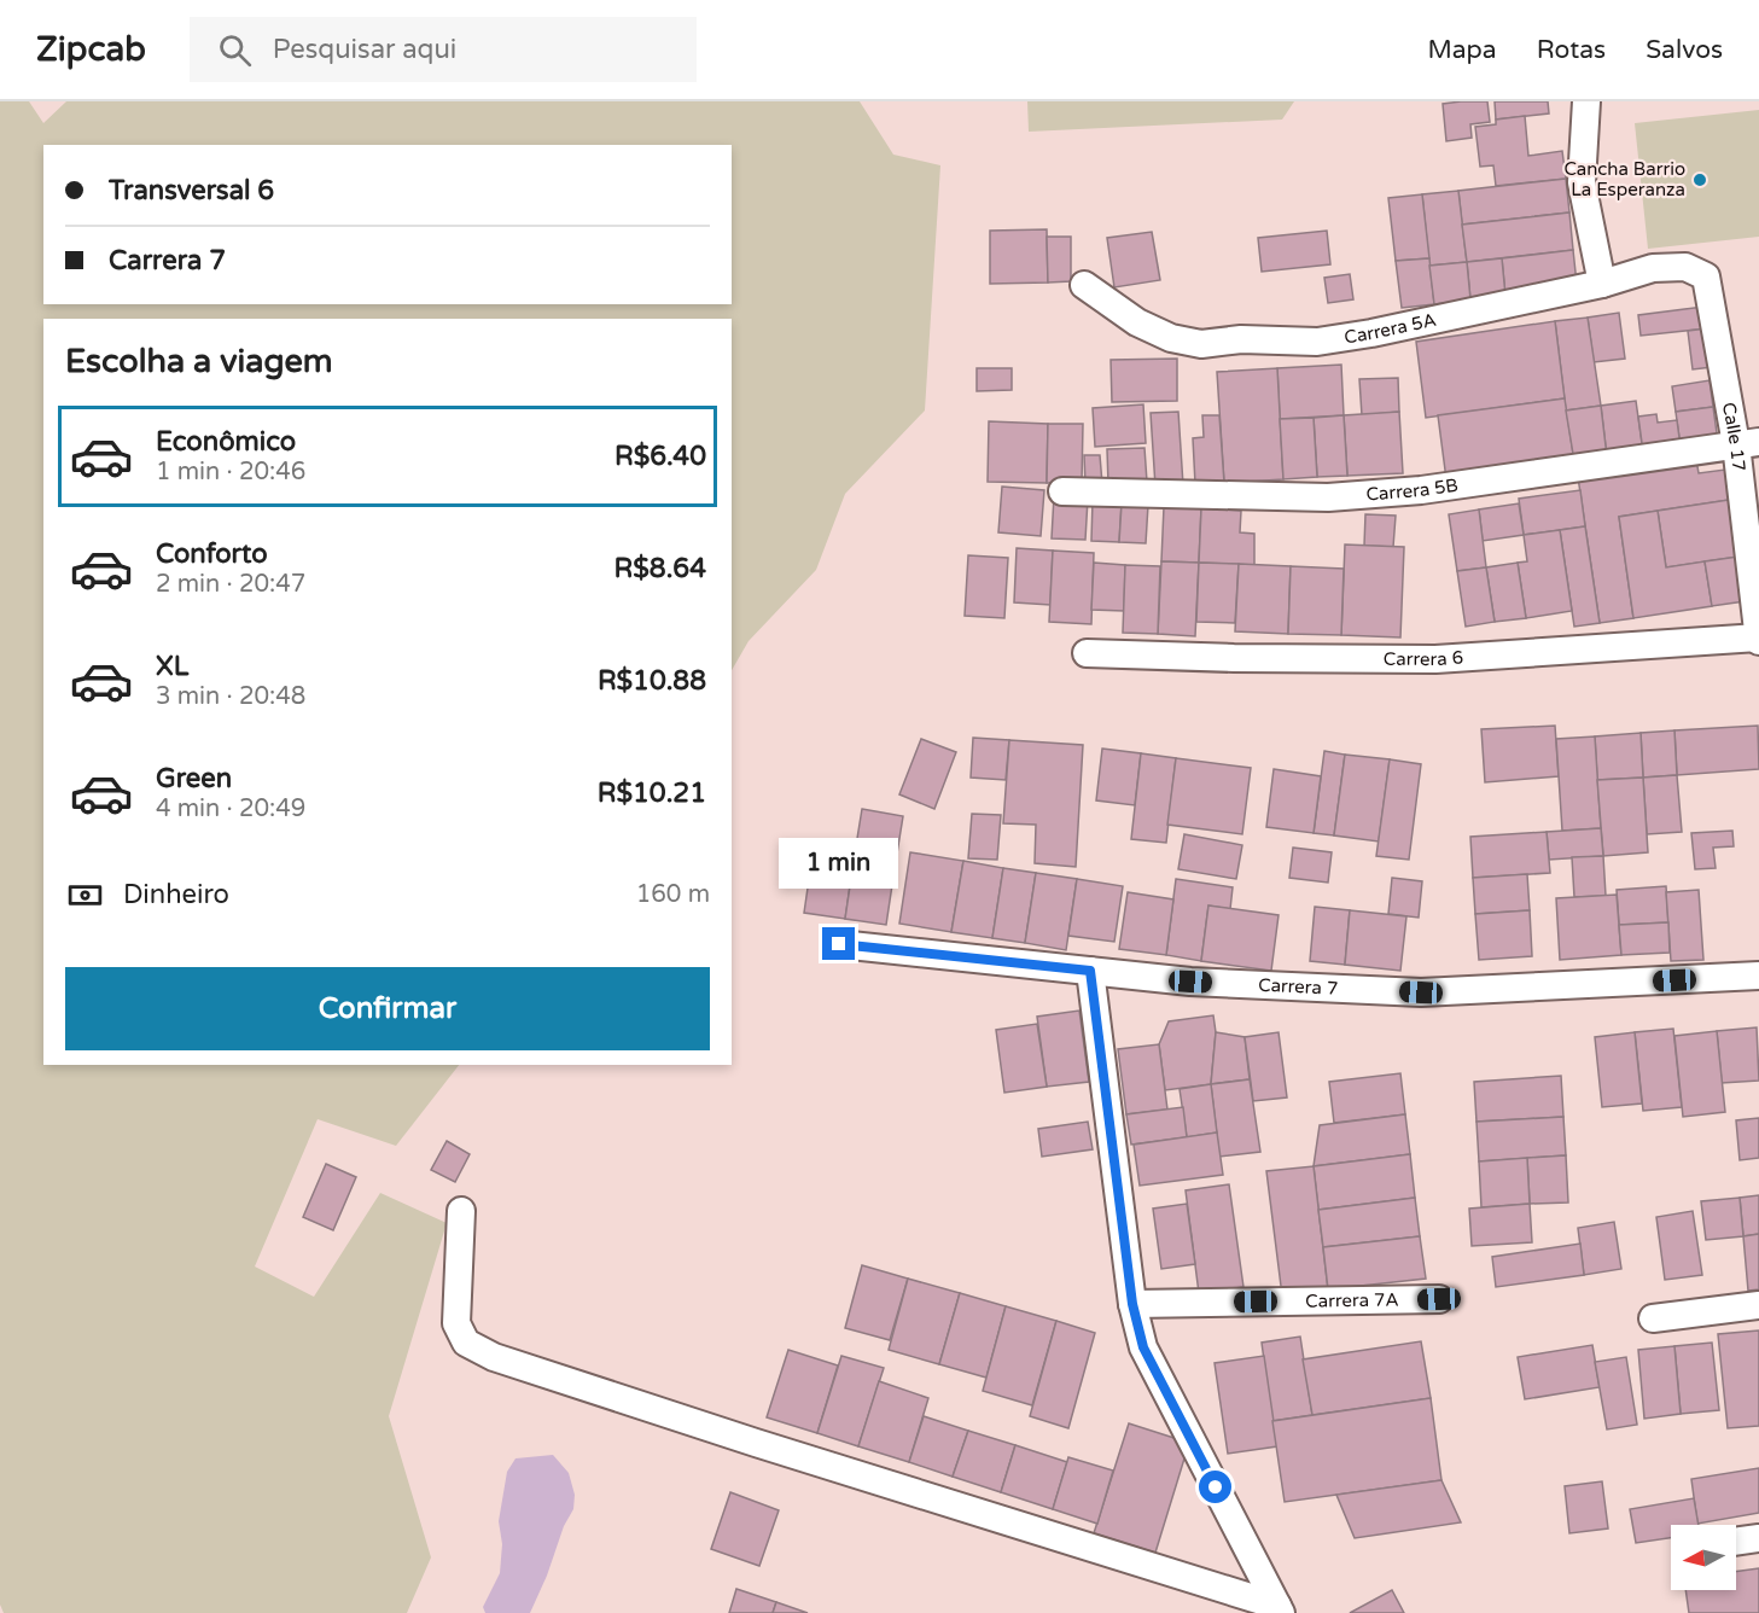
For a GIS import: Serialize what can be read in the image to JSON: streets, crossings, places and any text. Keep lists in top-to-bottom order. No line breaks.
{"streets":{"street":["Carrera 5A","Calle 17","Carrera 5B","Carrera 6","Carrera 7","Carrera 7A"]},"crossings":[["Carrera 5A","Calle 17"],["Calle 17","Carrera 5B"],["Calle 17","Carrera 6"]],"places":["Cancha Barrio La Esperanza"],"north":"left","page":{"header":"Zipcab","search":"Pesquisar aqui","nav":["Mapa","Rotas","Salvos"],"banner":["Transversal 6","Carrera 7"],"heading":"Escolha a viagem","list":[{"name":"Econômico","note":"1 min · 20:46","value":"R$6.40"},{"name":"Conforto","note":"2 min · 20:47","value":"R$8.64"},{"name":"XL","note":"3 min · 20:48","value":"R$10.88"},{"name":"Green","note":"4 min · 20:49","value":"R$10.21"}],"bubble":"1 min","pay":["Dinheiro","160 m"],"buttons":"Confirmar"}}
